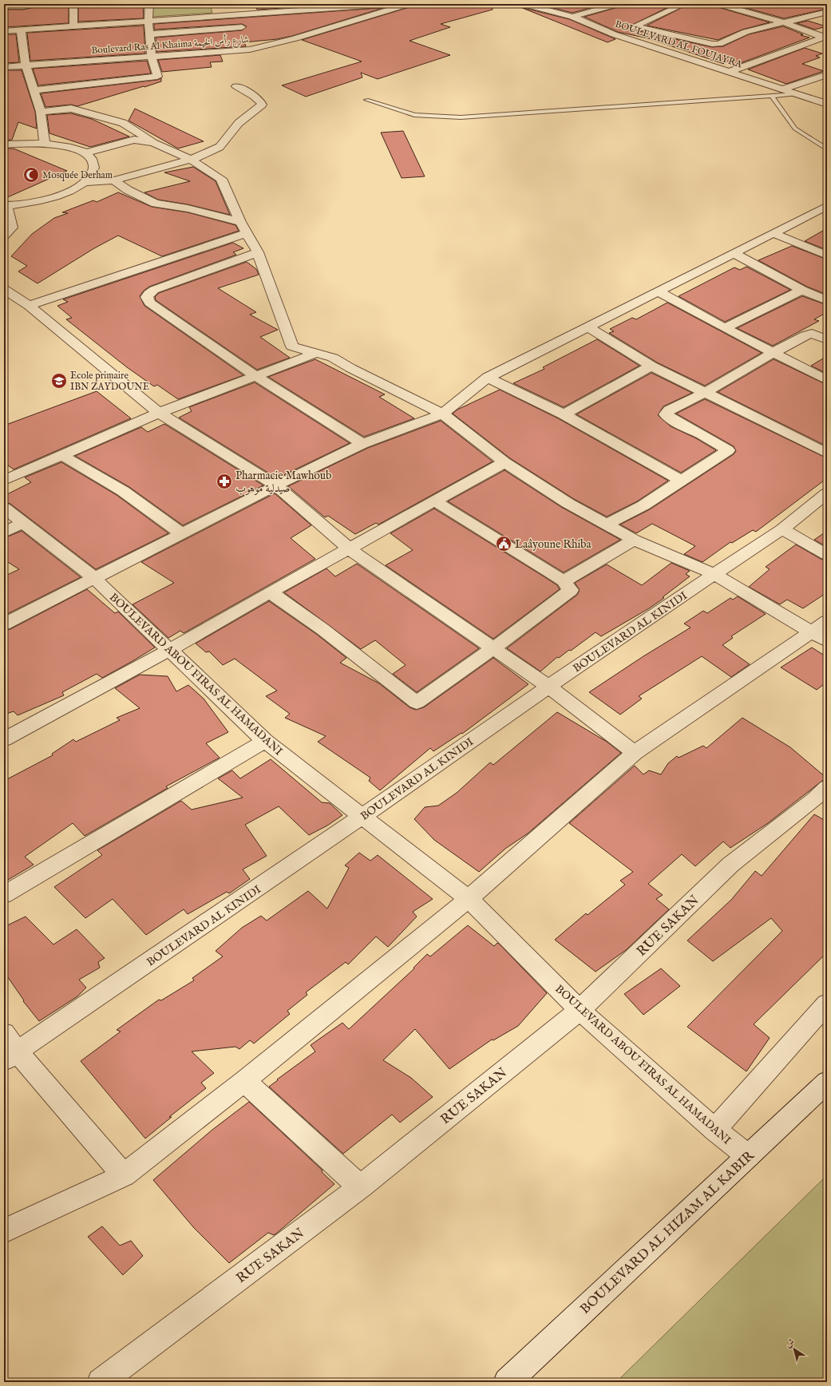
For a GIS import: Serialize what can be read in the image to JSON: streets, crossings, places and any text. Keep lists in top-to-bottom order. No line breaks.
{"streets":{"street":["BOULEVARD AL FOUJAYRA","Boulevard Ras Al Khaima شارع رأس الخيمة","BOULEVARD AL KINIDI","BOULEVARD ABOU FIRAS AL HAMADANI","RUE SAKAN","BOULEVARD AL HIZAM AL KABIR"]},"crossings":[["BOULEVARD AL KINIDI","BOULEVARD ABOU FIRAS AL HAMADANI"],["BOULEVARD ABOU FIRAS AL HAMADANI","RUE SAKAN"],["BOULEVARD ABOU FIRAS AL HAMADANI","BOULEVARD AL HIZAM AL KABIR"]],"places":{"mosque":["Mosquée Derham"],"school or university":["Ecole primaire IBN ZAYDOUNE"],"pharmacy":["Pharmacie Mawhoub صيدلية موهوب"],"public building":["Laâyoune Rhiba"]},"north":"top left"}
